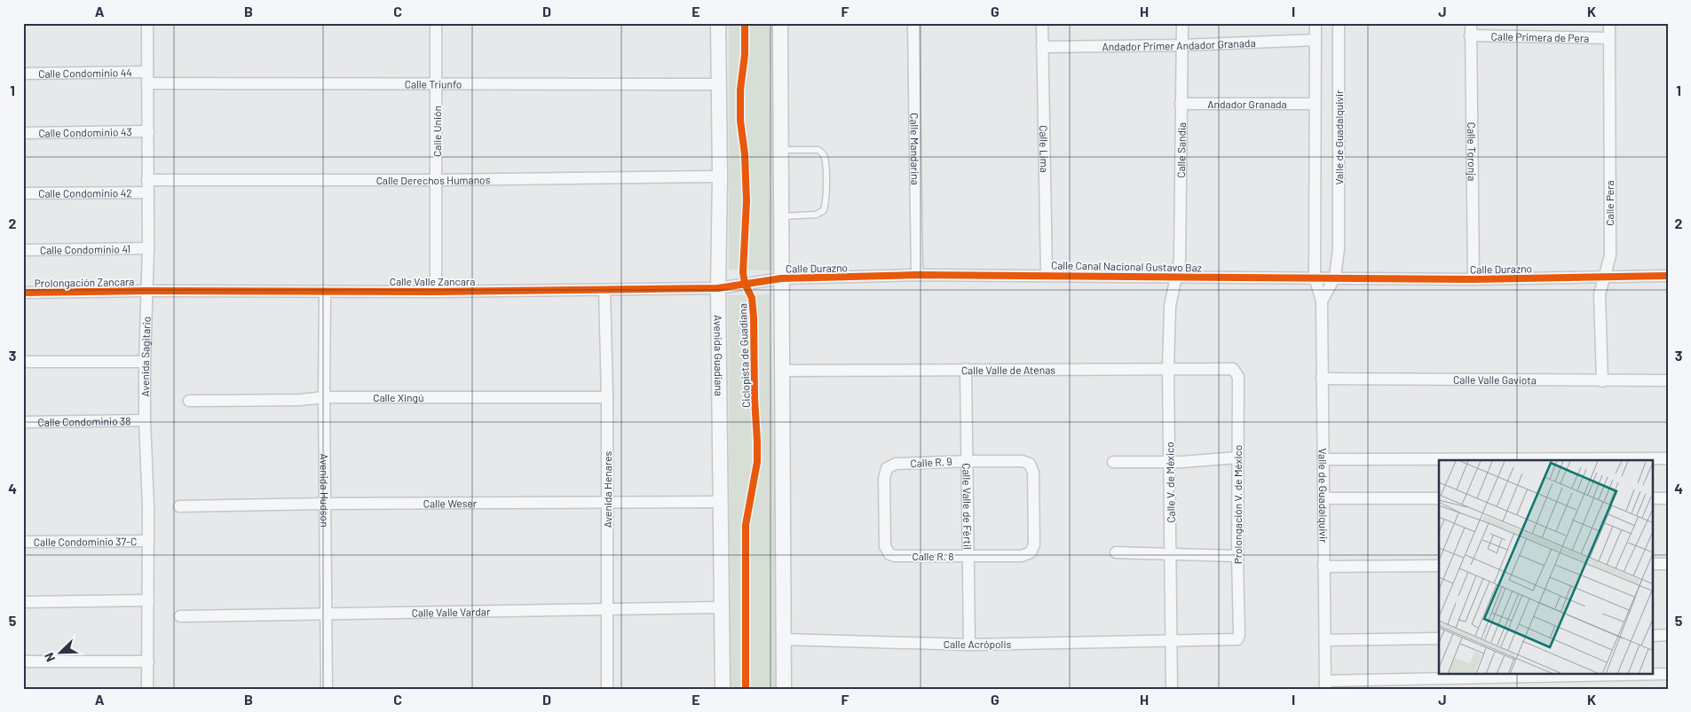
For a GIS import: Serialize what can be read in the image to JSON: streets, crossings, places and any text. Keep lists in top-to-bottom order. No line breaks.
{"streets":{"street":["Calle Primera de Pera","Andador Primer Andador Granada","Calle Condominio 44","Calle Triunfo","Andador Granada","Calle Unión","Calle Condominio 43","Valle de Guadalquivir","Calle Mandarina","Calle Lima","Calle Sandia","Calle Toronja","Calle Derechos Humanos","Calle Condominio 42","Calle Pera","Calle Condominio 41","Calle Canal Nacional Gustavo Baz","Calle Durazno","Calle Valle Zancara","Prolongación Zancara","Avenida Guadiana","Avenida Sagitario","Calle Valle de Atenas","Calle Valle Gaviota","Calle Xingú","Calle Condominio 38","Calle R. 9","Calle V. de México","Avenida Hudson","Avenida Henares","Calle Weser","Prolongación V. de México","Calle Valle de Fértil","Calle Condominio 37-C","Calle R. 8","Calle Valle Vardar","Calle Acrópolis"],"cycle path":["Ciclopista de Guadiana"]},"crossings":[["Calle Primera de Pera","Calle Toronja"],["Calle Primera de Pera","Calle Pera"],["Andador Primer Andador Granada","Valle de Guadalquivir"],["Andador Primer Andador Granada","Calle Lima"],["Andador Primer Andador Granada","Calle Sandia"],["Calle Condominio 44","Avenida Sagitario"],["Calle Triunfo","Calle Unión"],["Calle Triunfo","Avenida Guadiana"],["Calle Triunfo","Avenida Sagitario"],["Andador Granada","Valle de Guadalquivir"],["Andador Granada","Calle Sandia"],["Calle Unión","Calle Derechos Humanos"],["Calle Unión","Calle Valle Zancara"],["Calle Condominio 43","Avenida Sagitario"],["Valle de Guadalquivir","Calle Canal Nacional Gustavo Baz"],["Valle de Guadalquivir","Calle Durazno"],["Valle de Guadalquivir","Calle Valle Gaviota"],["Calle Mandarina","Calle Canal Nacional Gustavo Baz"],["Calle Mandarina","Calle Durazno"],["Calle Lima","Calle Canal Nacional Gustavo Baz"],["Calle Sandia","Calle Canal Nacional Gustavo Baz"],["Calle Sandia","Calle V. de México"],["Calle Toronja","Calle Durazno"],["Calle Derechos Humanos","Avenida Guadiana"],["Calle Derechos Humanos","Avenida Sagitario"],["Calle Condominio 42","Avenida Sagitario"],["Calle Pera","Calle Durazno"],["Calle Pera","Calle Valle Gaviota"],["Calle Condominio 41","Avenida Sagitario"],["Calle Canal Nacional Gustavo Baz","Calle Durazno"],["Calle Canal Nacional Gustavo Baz","Calle V. de México"],["Calle Durazno","Calle Valle Zancara"],["Calle Durazno","Avenida Guadiana"],["Calle Valle Zancara","Prolongación Zancara"],["Calle Valle Zancara","Avenida Guadiana"],["Calle Valle Zancara","Avenida Sagitario"],["Calle Valle Zancara","Avenida Hudson"],["Calle Valle Zancara","Avenida Henares"],["Prolongación Zancara","Avenida Sagitario"],["Avenida Guadiana","Calle Weser"],["Avenida Guadiana","Calle Valle Vardar"],["Avenida Sagitario","Calle Condominio 38"],["Avenida Sagitario","Calle Condominio 37-C"],["Calle Valle de Atenas","Calle V. de México"],["Calle Valle de Atenas","Prolongación V. de México"],["Calle Valle de Atenas","Calle Valle de Fértil"],["Calle Xingú","Avenida Hudson"],["Calle Xingú","Avenida Henares"],["Calle R. 9","Calle Valle de Fértil"],["Calle R. 9","Calle R. 8"],["Calle V. de México","Calle Acrópolis"],["Avenida Hudson","Calle Weser"],["Avenida Hudson","Calle Valle Vardar"],["Avenida Henares","Calle Weser"],["Avenida Henares","Calle Valle Vardar"],["Prolongación V. de México","Calle Acrópolis"],["Calle Valle de Fértil","Calle R. 8"],["Calle Valle de Fértil","Calle Acrópolis"]],"north":"bottom left","grid":{"columns":["A","B","C","D","E","F","G","H","I","J","K"],"rows":["1","2","3","4","5"]}}
